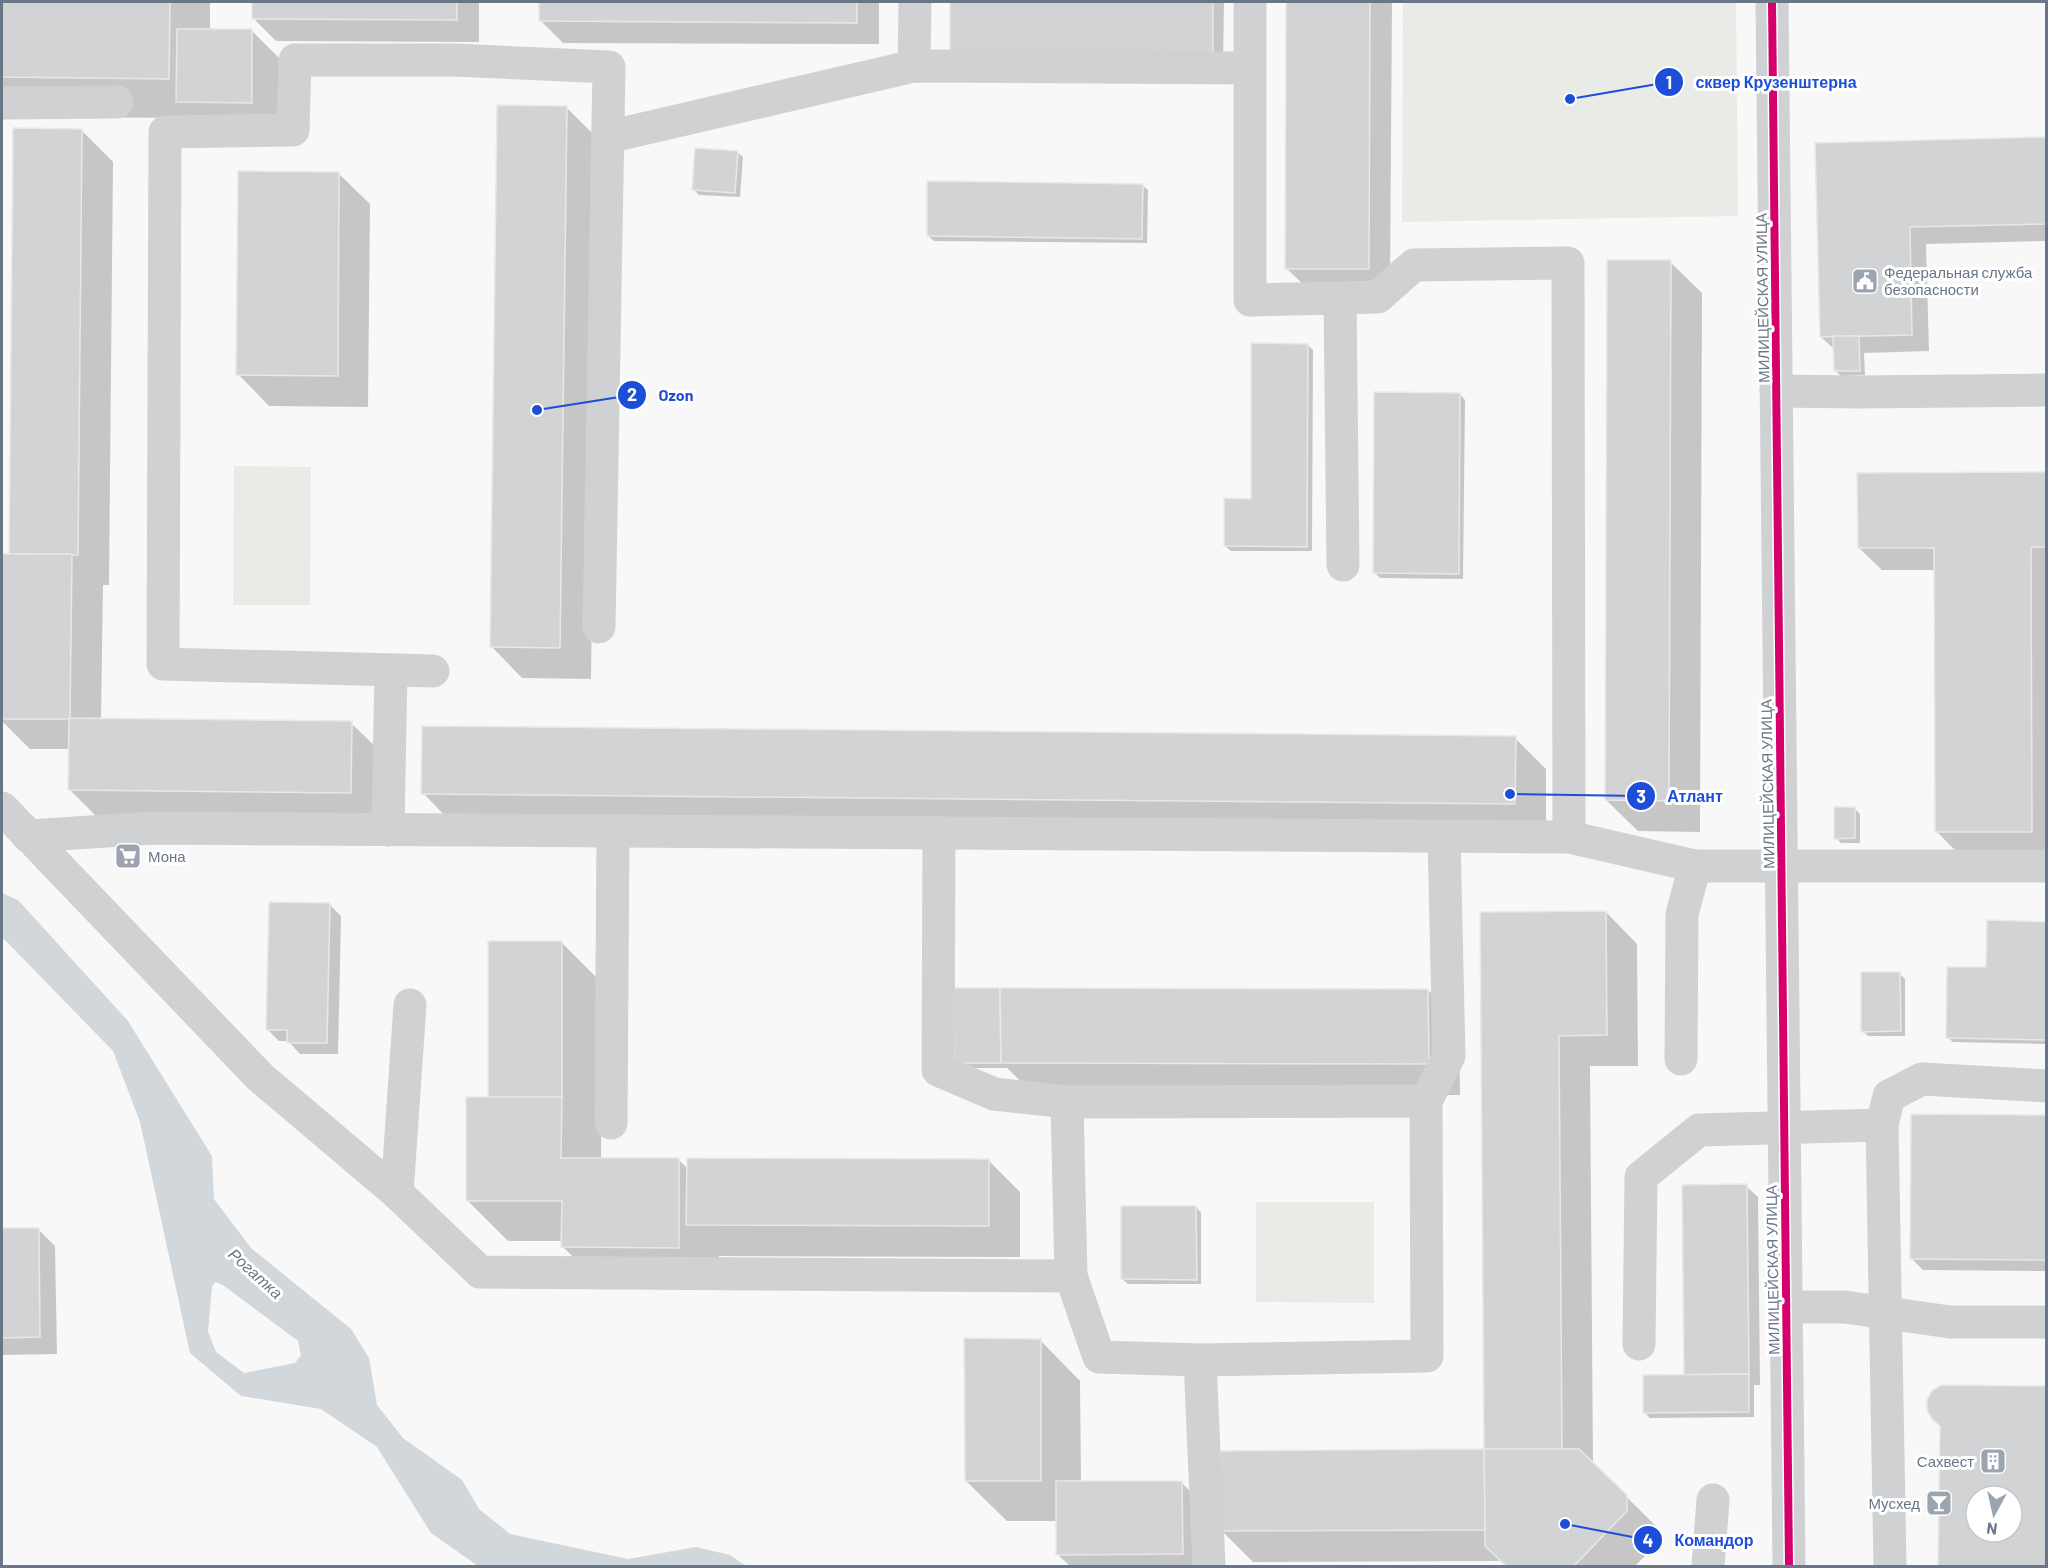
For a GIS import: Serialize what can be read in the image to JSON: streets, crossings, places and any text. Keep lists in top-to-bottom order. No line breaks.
{"streets":{"street":["МИЛИЦЕЙСКАЯ УЛИЦА"]},"water":["Рогатка"],"places":{"other":["сквер Крузенштерна","Ozon","Атлант","Командор"],"public building":["Федеральная служба безопасности"],"supermarket":["Мона"],"building":["Сахвест"],"bar":["Мусхед"]},"north":"bottom"}
